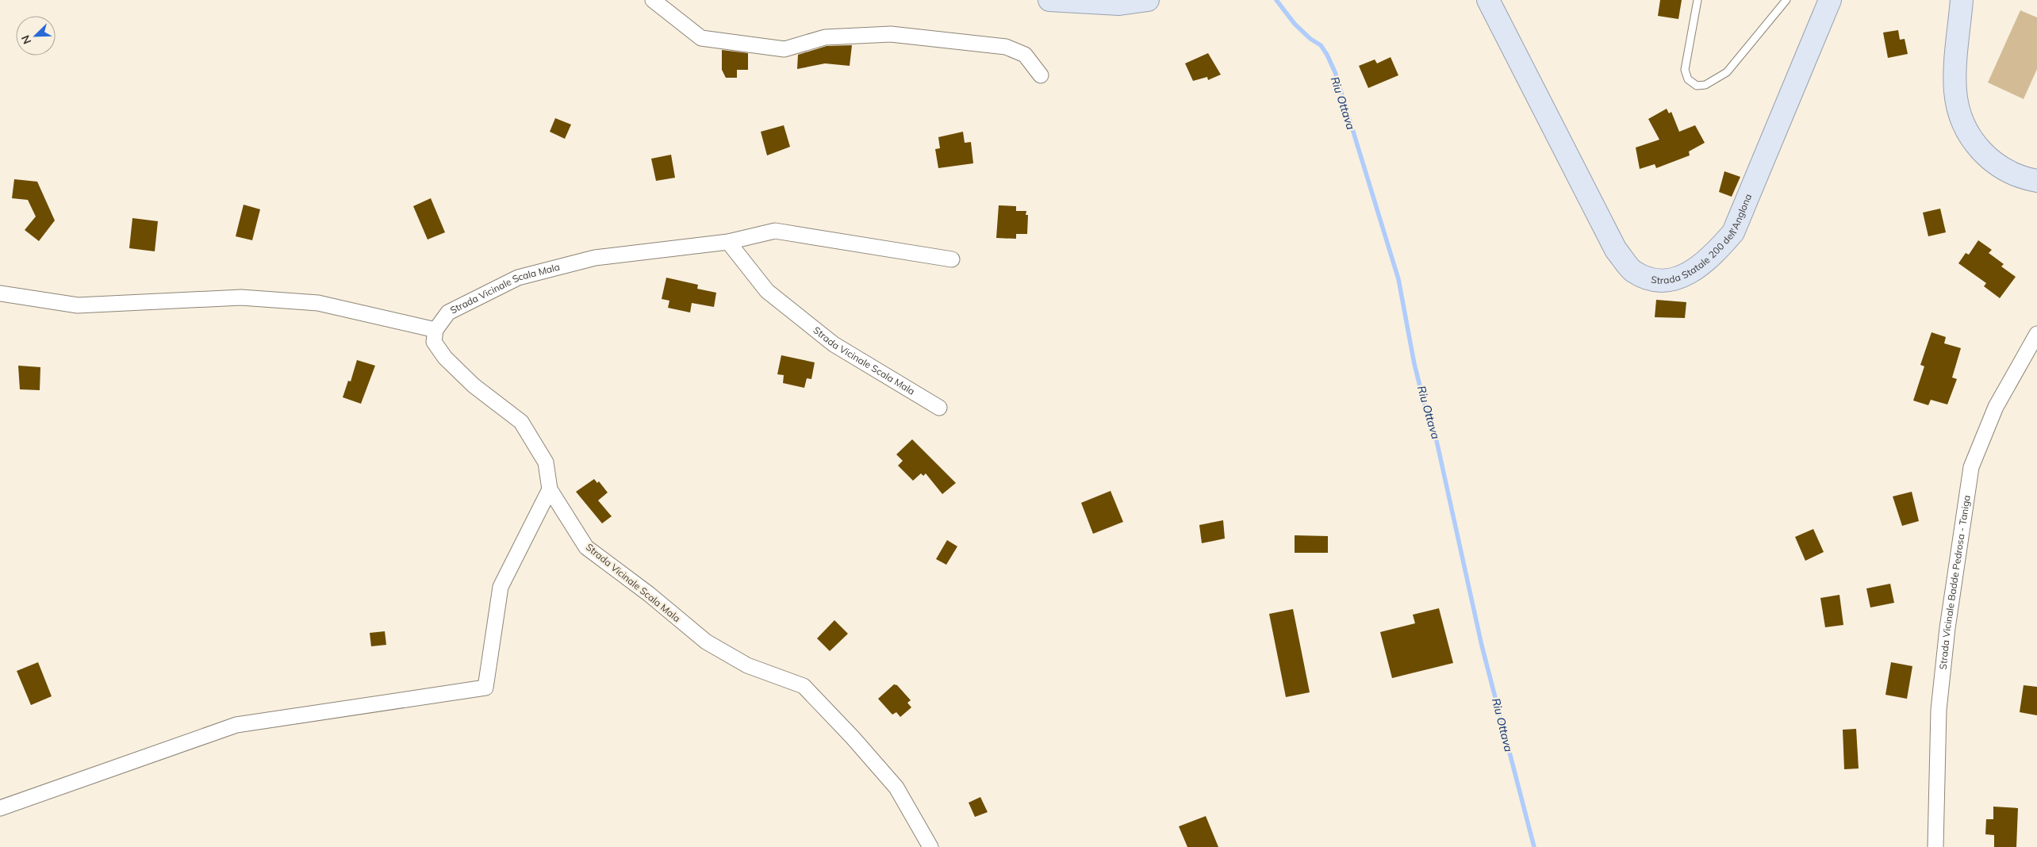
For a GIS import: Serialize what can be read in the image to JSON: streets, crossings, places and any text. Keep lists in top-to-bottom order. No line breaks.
{"streets":{"main road":["Strada Statale 200 dell'Anglona"],"street":["Strada Vicinale Scala Mala","Strada Vicinale Badde Pedrosa - Taniga"]},"water":["Riu Ottava"],"north":"bottom left"}
